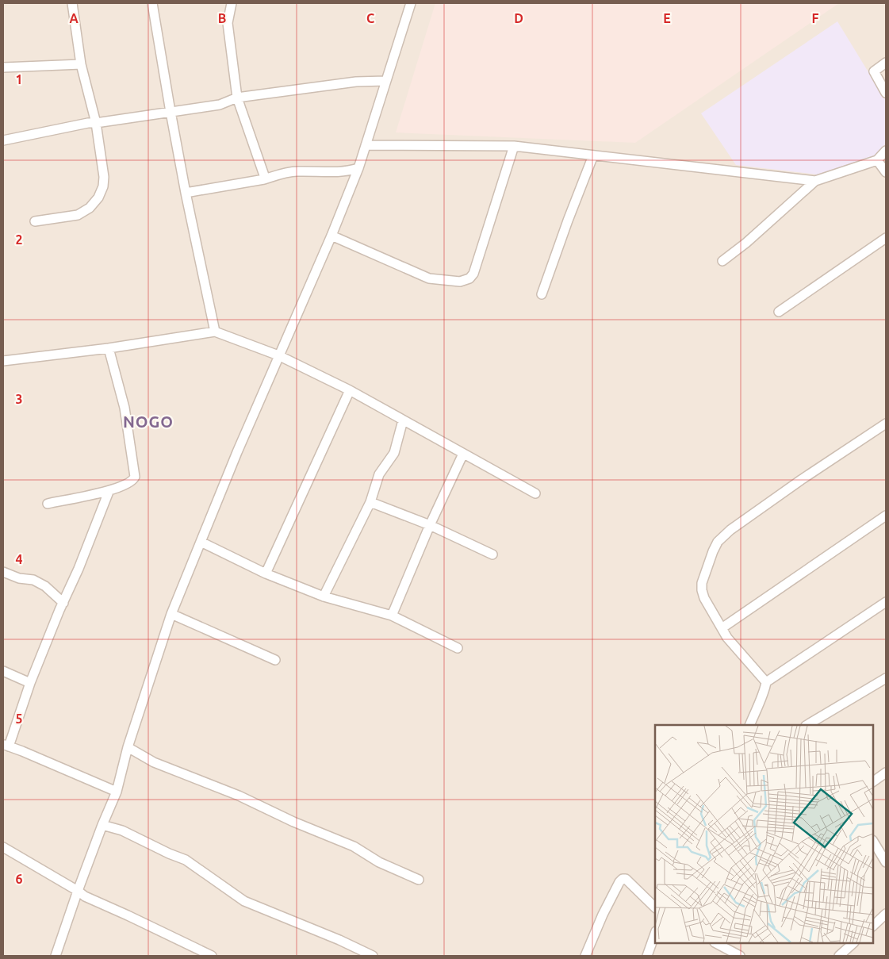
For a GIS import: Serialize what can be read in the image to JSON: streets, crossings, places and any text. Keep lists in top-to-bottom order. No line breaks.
{"districts":["NOGO"],"grid":{"columns":["A","B","C","D","E","F"],"rows":["1","2","3","4","5","6"]}}
